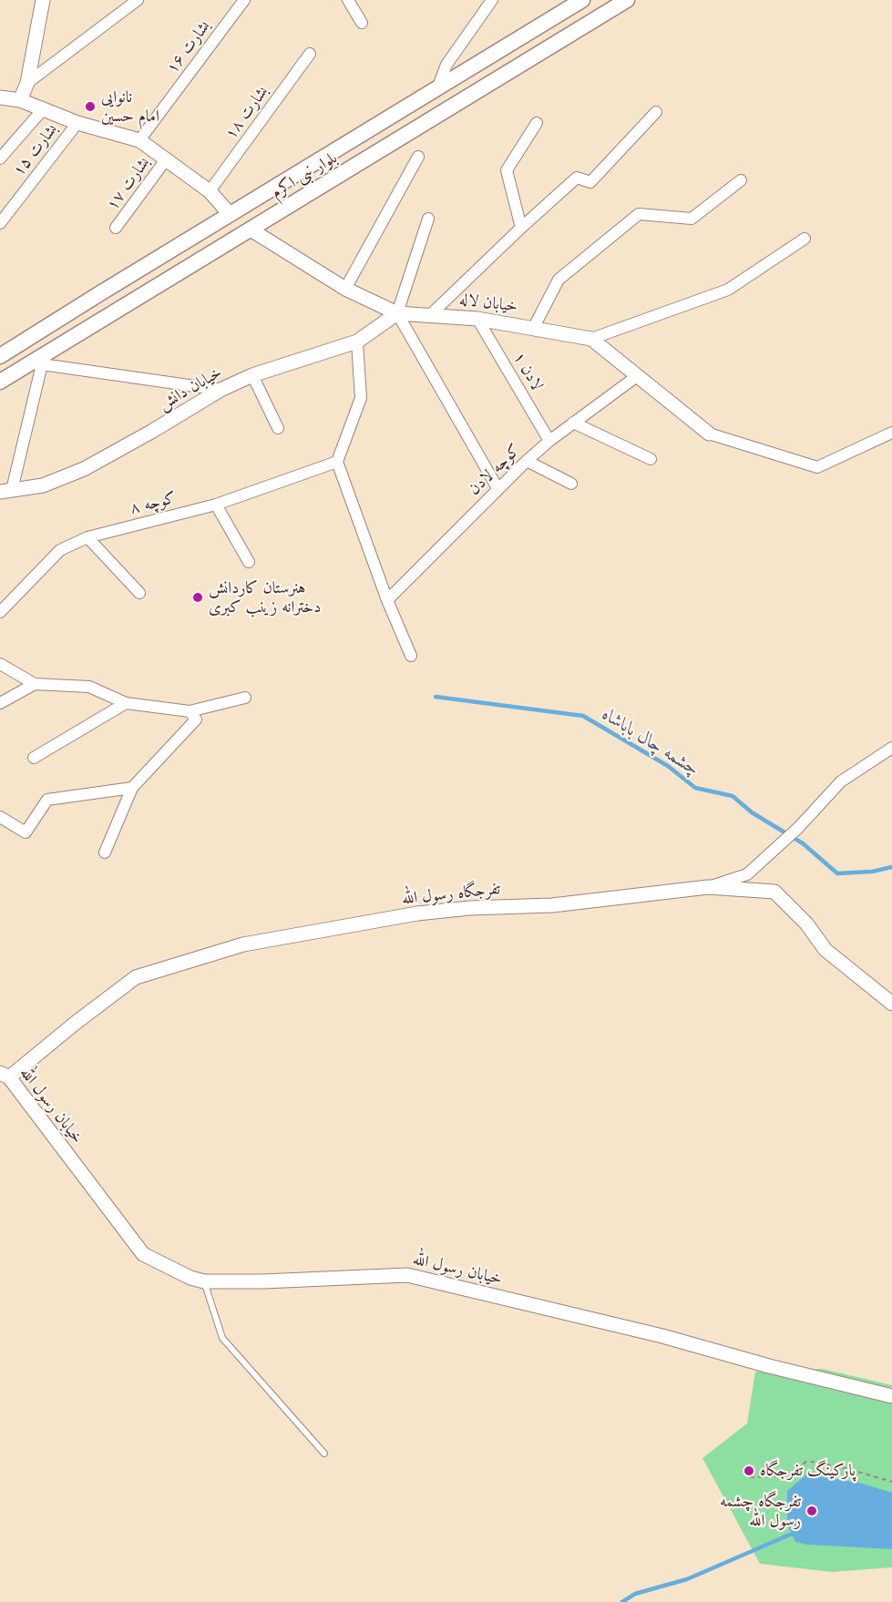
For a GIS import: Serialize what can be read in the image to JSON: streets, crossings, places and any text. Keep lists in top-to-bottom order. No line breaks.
{"streets":{"main road":["بلوار نبی اکرم"],"street":["بشارت ۱۶","بشارت ۱۸","بشارت ۱۵","بشارت ۱۷","خیابان لاله","لادن ۱","خیابان دانش","کوچه لادن","کوچه ۸","تفرجگاه رسول الله","خیابان رسول الله"]},"crossings":[["بلوار نبی اکرم","خیابان لاله"],["خیابان لاله","لادن ۱"],["خیابان لاله","خیابان دانش"],["خیابان لاله","کوچه لادن"],["لادن ۱","کوچه لادن"],["تفرجگاه رسول الله","خیابان رسول الله"]],"water":["چشمه چال باباشاه"],"places":["نانوایی امام حسین","هنرستان کاردانش دخترانه زینب کبری","پارکینگ تفرجگاه","تفرجگاه چشمه رسول الله"]}
